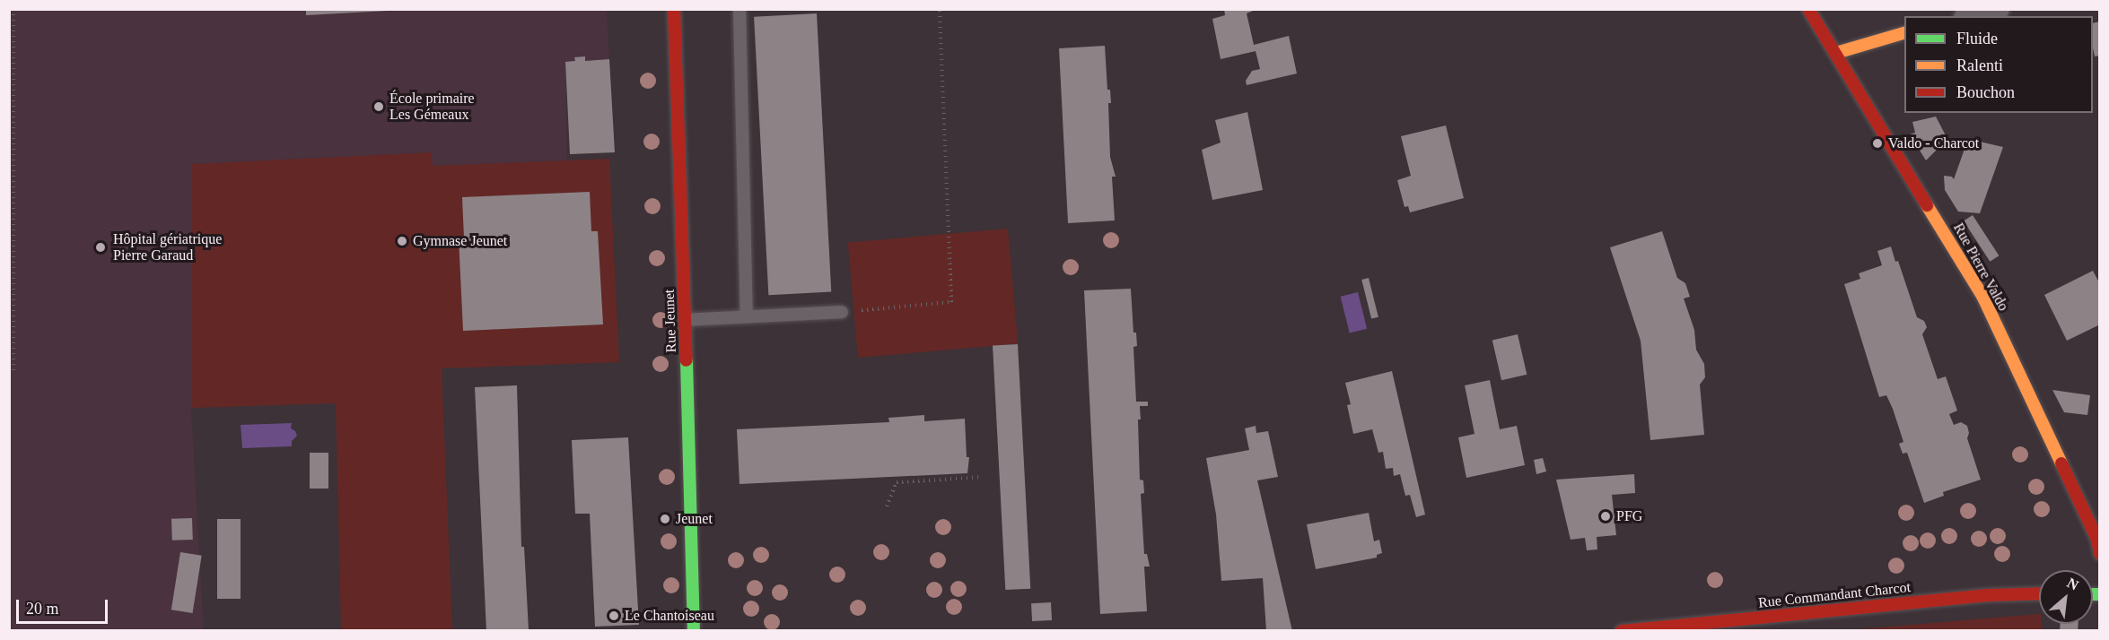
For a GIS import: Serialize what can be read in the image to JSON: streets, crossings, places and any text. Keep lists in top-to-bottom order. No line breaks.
{"streets":{"street":["Rue Pierre Valdo","Rue Jeunet","Rue Commandant Charcot"]},"places":["École primaire Les Gémeaux","Valdo - Charcot","Gymnase Jeunet","Hôpital gériatrique Pierre Garaud","PFG","Jeunet","Le Chantoiseau"],"legend":["Fluide","Ralenti","Bouchon"],"scale_bar":"20 m","north":"top right"}
